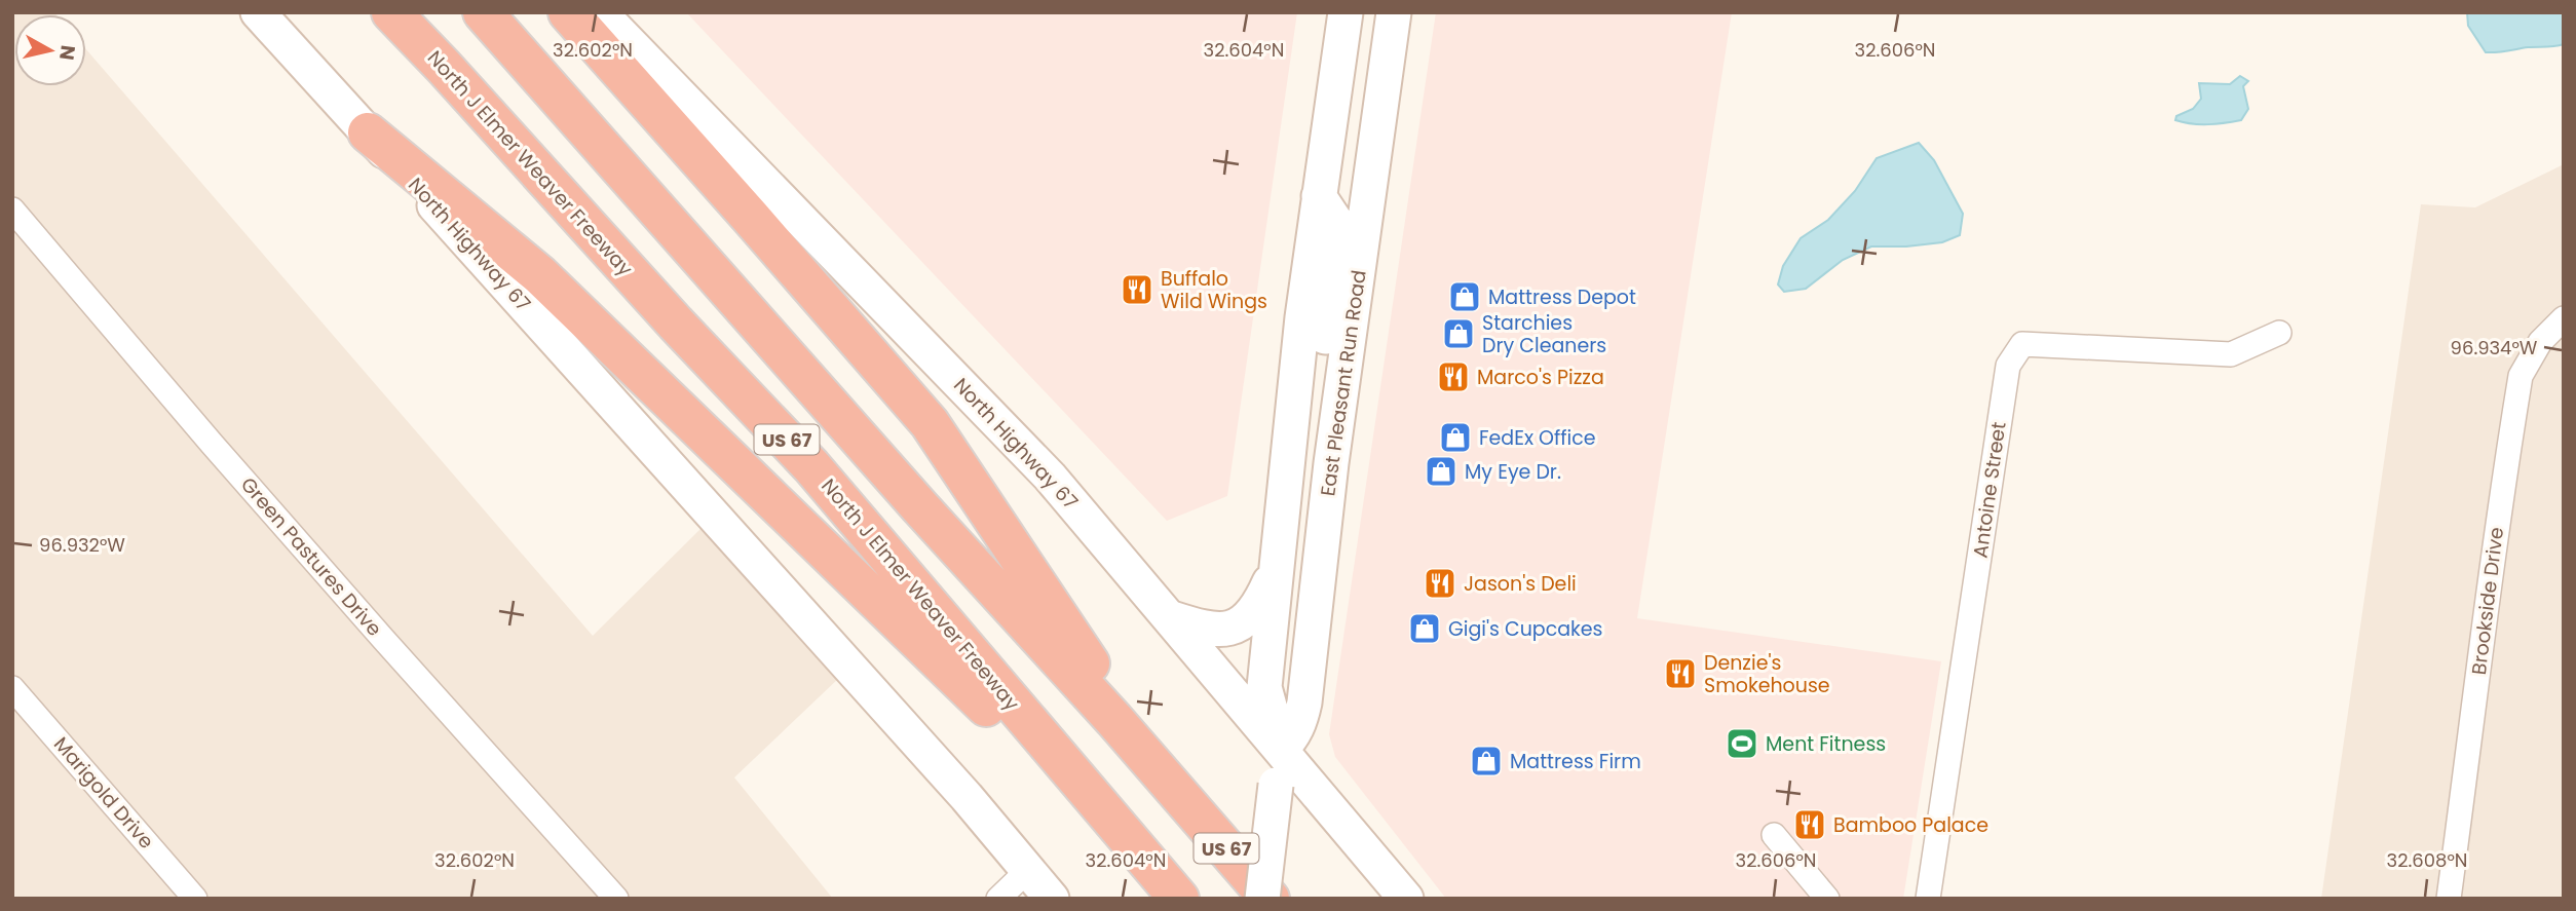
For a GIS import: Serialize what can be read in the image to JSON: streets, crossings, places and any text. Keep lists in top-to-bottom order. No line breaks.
{"streets":{"highway":["North J Elmer Weaver Freeway","US 67"],"main road":["North Highway 67","East Pleasant Run Road"],"street":["Antoine Street","Green Pastures Drive","Brookside Drive","Marigold Drive"]},"crossings":[["North Highway 67","East Pleasant Run Road"]],"places":{"restaurant":["Buffalo Wild Wings","Marco's Pizza","Jason's Deli","Denzie's Smokehouse","Bamboo Palace"],"shop":["Mattress Depot","Starchies Dry Cleaners","FedEx Office","My Eye Dr.","Gigi's Cupcakes","Mattress Firm"],"sports":["Ment Fitness"]},"north":"right","coordinates":["32.602°N","32.604°N","32.606°N","96.934°W","96.932°W","32.608°N"]}
